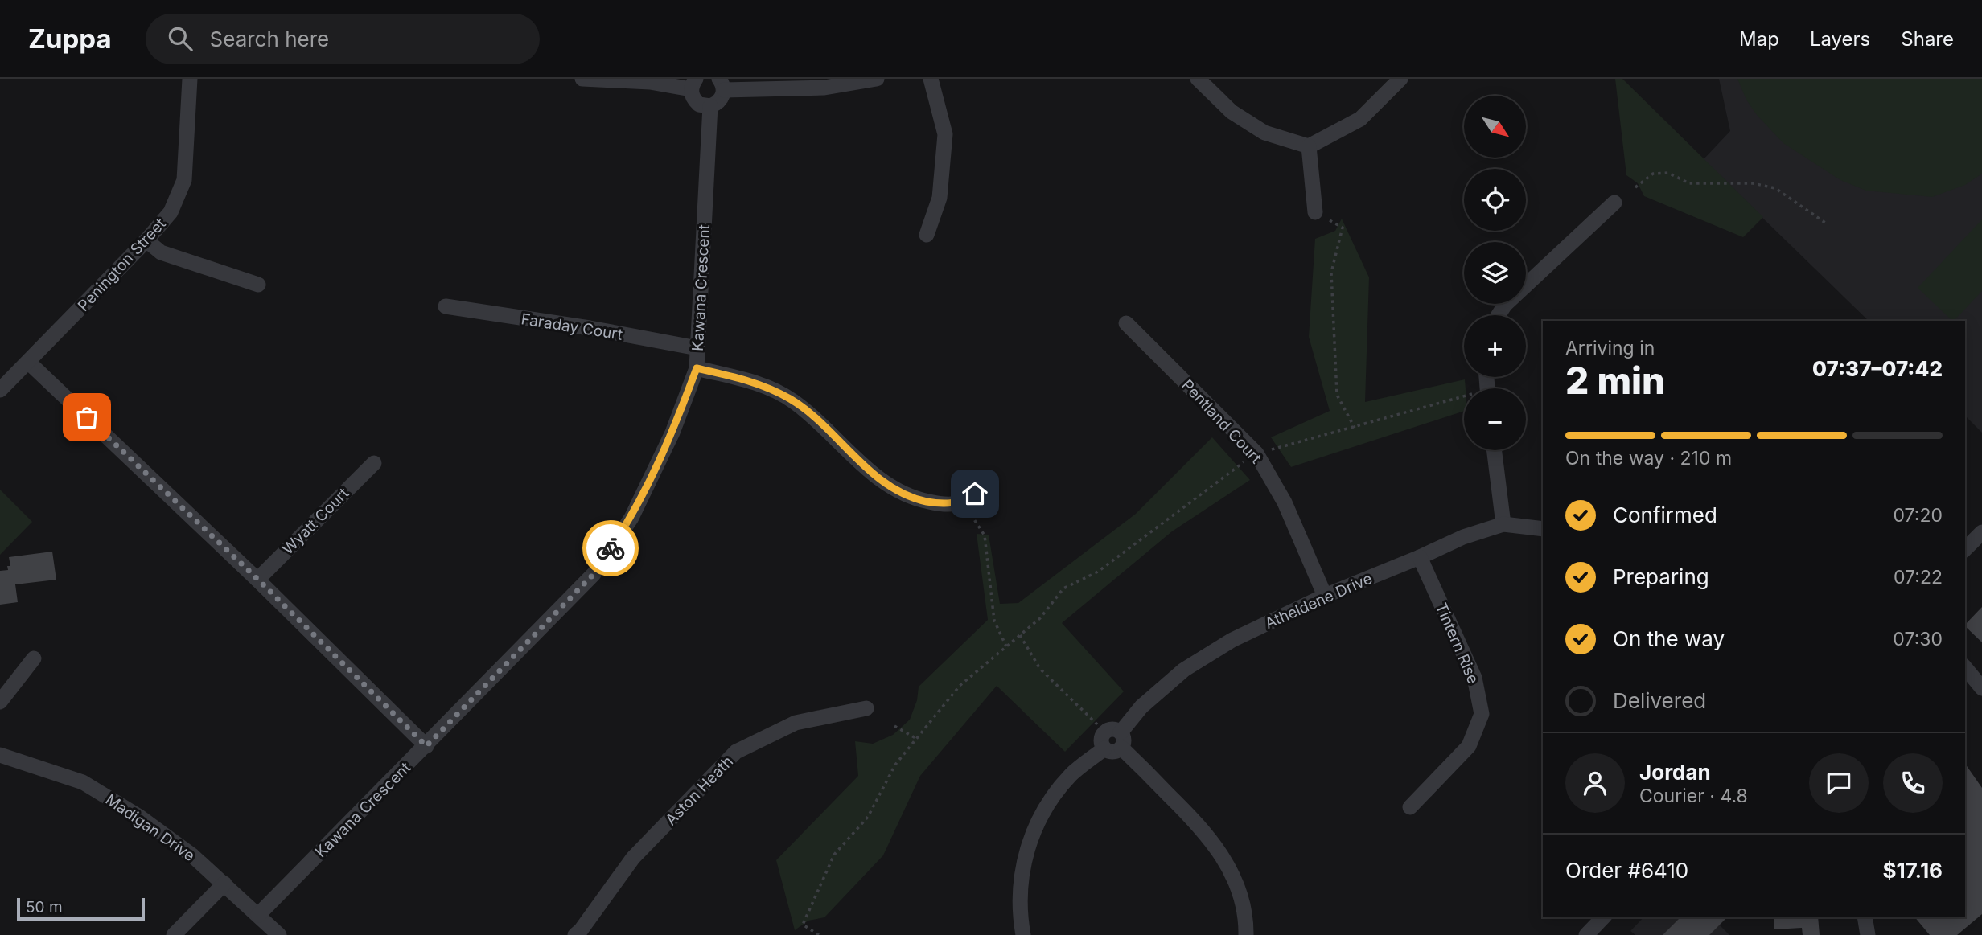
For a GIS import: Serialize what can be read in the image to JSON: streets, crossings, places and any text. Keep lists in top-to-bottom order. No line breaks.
{"streets":{"street":["Penington Street","Kawana Crescent","Faraday Court","Pentland Court","Wyatt Court","Atheldene Drive","Tintern Rise","Aston Heath","Madigan Drive"]},"crossings":[["Kawana Crescent","Faraday Court"],["Kawana Crescent","Madigan Drive"],["Pentland Court","Atheldene Drive"],["Atheldene Drive","Tintern Rise"]],"scale_bar":"50 m","north":"bottom right","page":{"header":"Zuppa","search":"Search here","nav":["Map","Layers","Share"],"map_buttons":["+","−"],"heading":["2 min","Arriving in","07:37–07:42"],"panel":["Jordan","Courier · 4.8","Order #6410","$17.16"],"bar":"On the way · 210 m","list":[["Confirmed","07:20"],["Preparing","07:22"],["On the way","07:30"],"Delivered"],"scale":"50 m"}}
